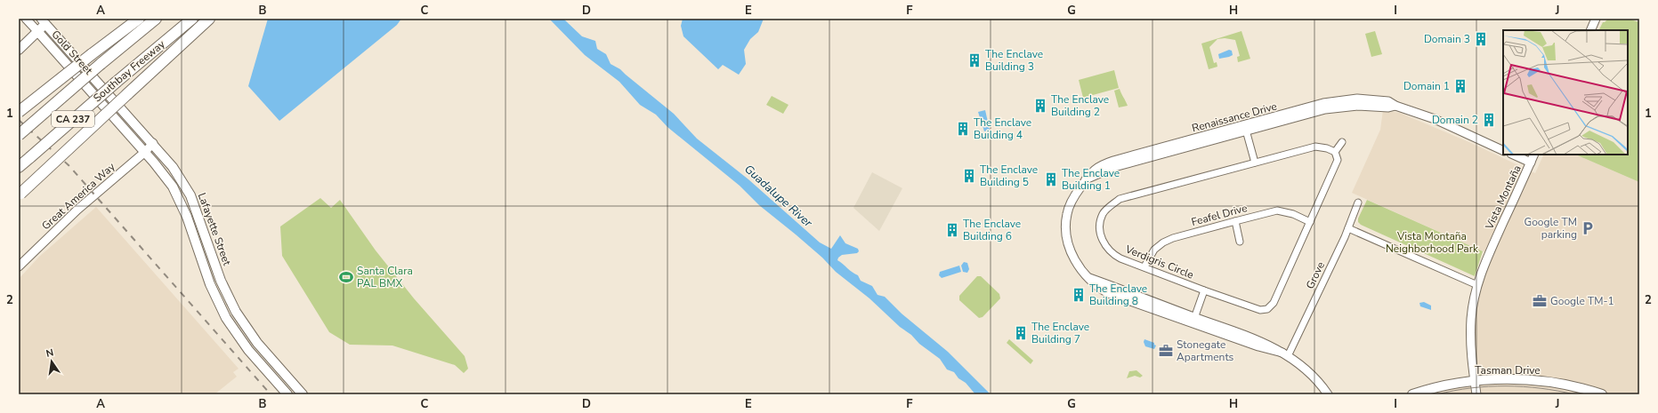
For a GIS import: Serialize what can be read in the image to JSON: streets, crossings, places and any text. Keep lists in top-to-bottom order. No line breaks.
{"streets":{"highway":["Southbay Freeway","CA 237"],"main road":["Gold Street","Lafayette Street","Tasman Drive"],"street":["Renaissance Drive","Great America Way","Vista Montaña","Feafel Drive","Verdigris Circle","Grove"]},"crossings":[["Gold Street","Lafayette Street"],["Renaissance Drive","Grove"],["Great America Way","Lafayette Street"],["Vista Montaña","Tasman Drive"],["Feafel Drive","Verdigris Circle"]],"water":["Guadalupe River"],"parks":["Vista Montaña Neighborhood Park"],"places":{"building":["Domain 3","The Enclave Building 3","Domain 1","The Enclave Building 2","Domain 2","The Enclave Building 4","The Enclave Building 5","The Enclave Building 1","The Enclave Building 6","The Enclave Building 8","The Enclave Building 7"],"parking":["Google TM parking"],"sports":["Santa Clara PAL BMX"],"office":["Google TM-1","Stonegate Apartments"]},"north":"top","grid":{"columns":["A","B","C","D","E","F","G","H","I","J"],"rows":["1","2"]}}
